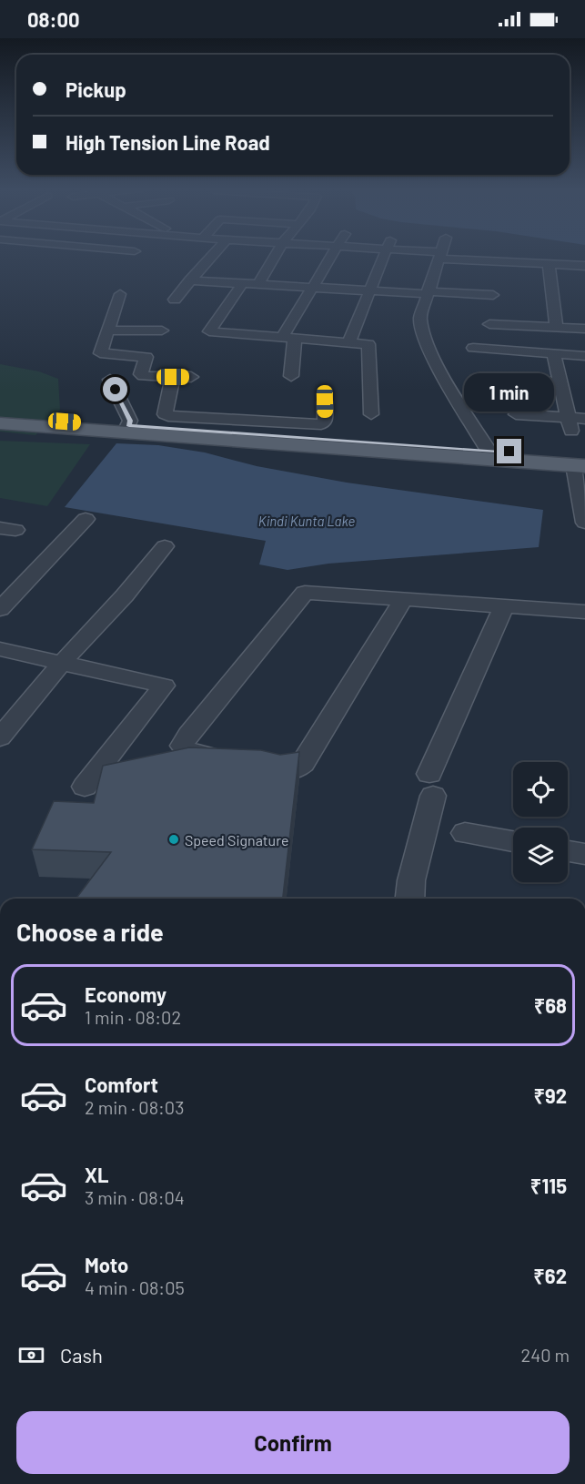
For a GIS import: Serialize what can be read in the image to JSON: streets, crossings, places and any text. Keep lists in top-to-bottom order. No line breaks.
{"water":["Kindi Kunta Lake"],"places":["Speed Signature"],"page":{"status":"08:00","banner":["Pickup","High Tension Line Road"],"bubble":"1 min","heading":"Choose a ride","list":[{"name":"Economy","note":"1 min · 08:02","value":"₹68"},{"name":"Comfort","note":"2 min · 08:03","value":"₹92"},{"name":"XL","note":"3 min · 08:04","value":"₹115"},{"name":"Moto","note":"4 min · 08:05","value":"₹62"}],"pay":["Cash","240 m"],"buttons":"Confirm"}}
